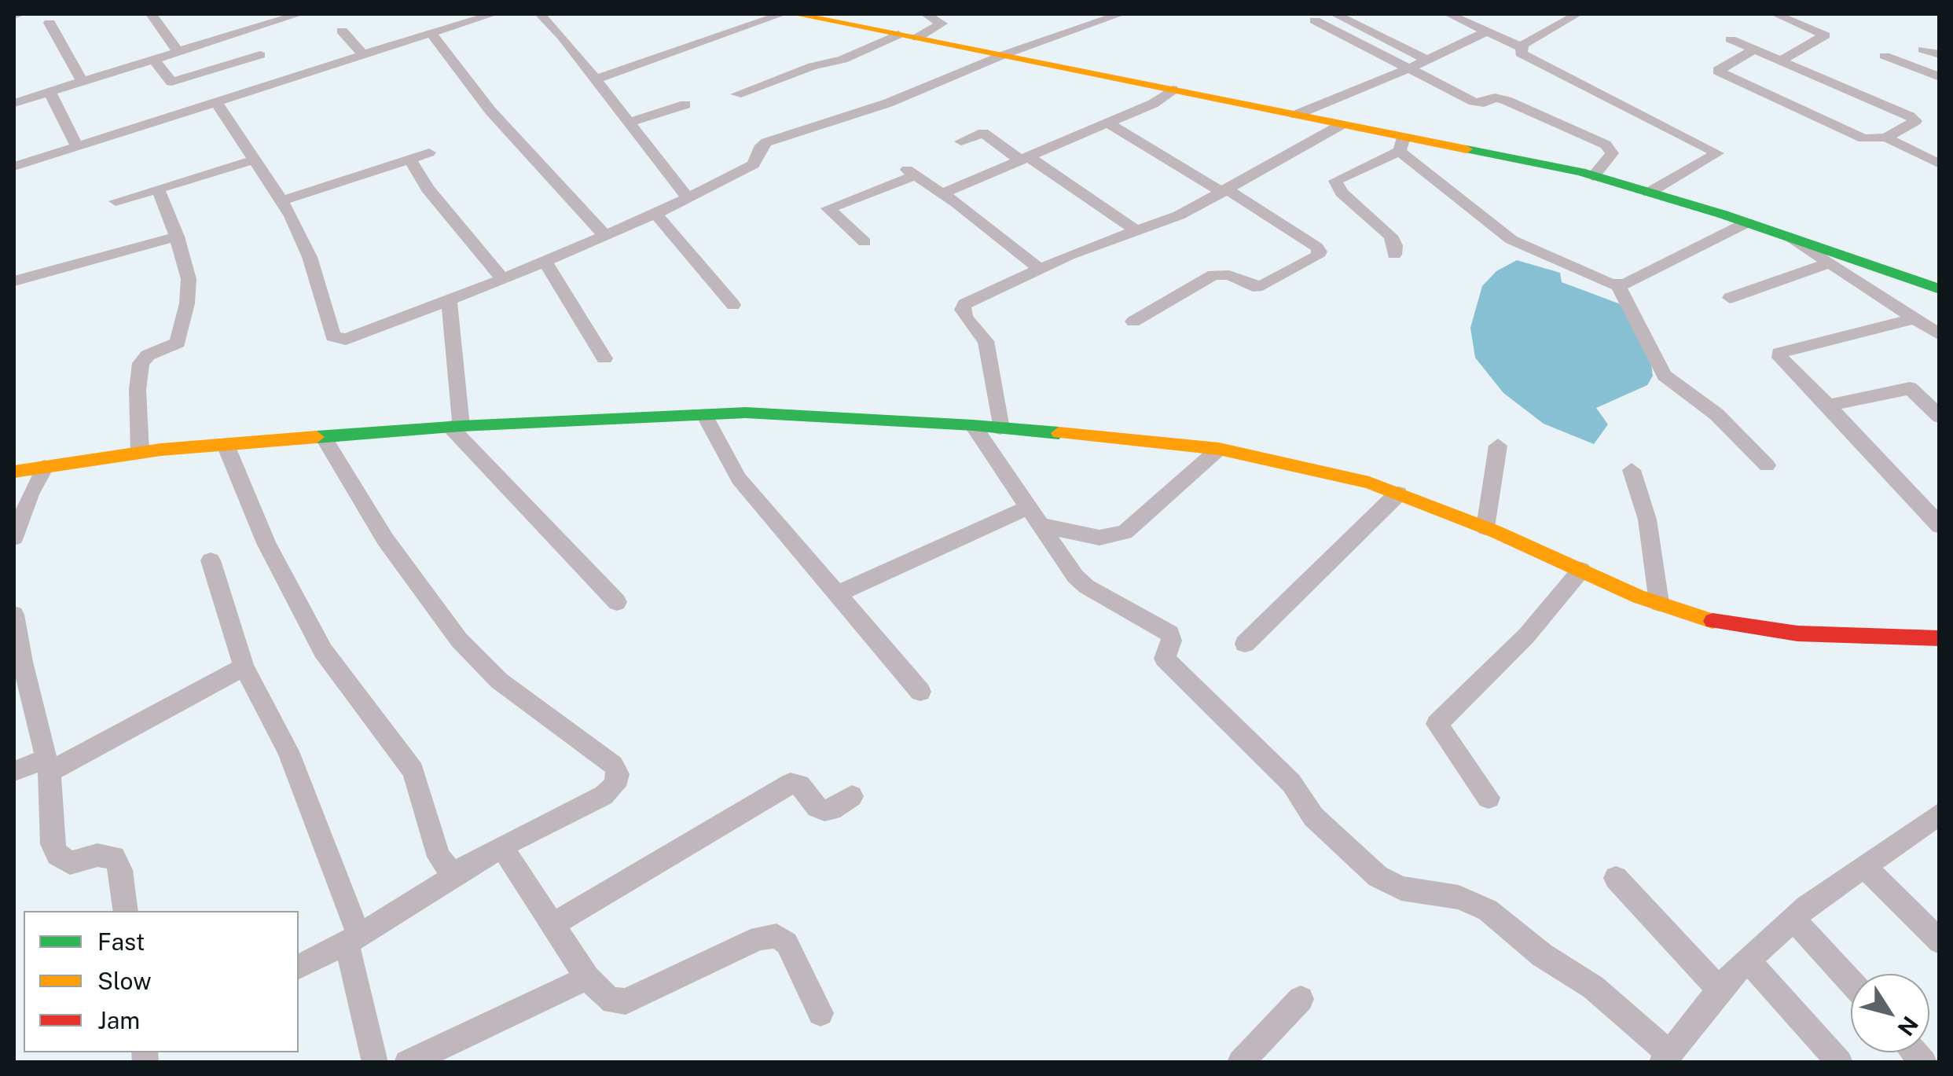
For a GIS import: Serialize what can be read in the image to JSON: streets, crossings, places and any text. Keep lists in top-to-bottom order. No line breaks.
{"legend":["Fast","Slow","Jam"],"north":"bottom right"}
